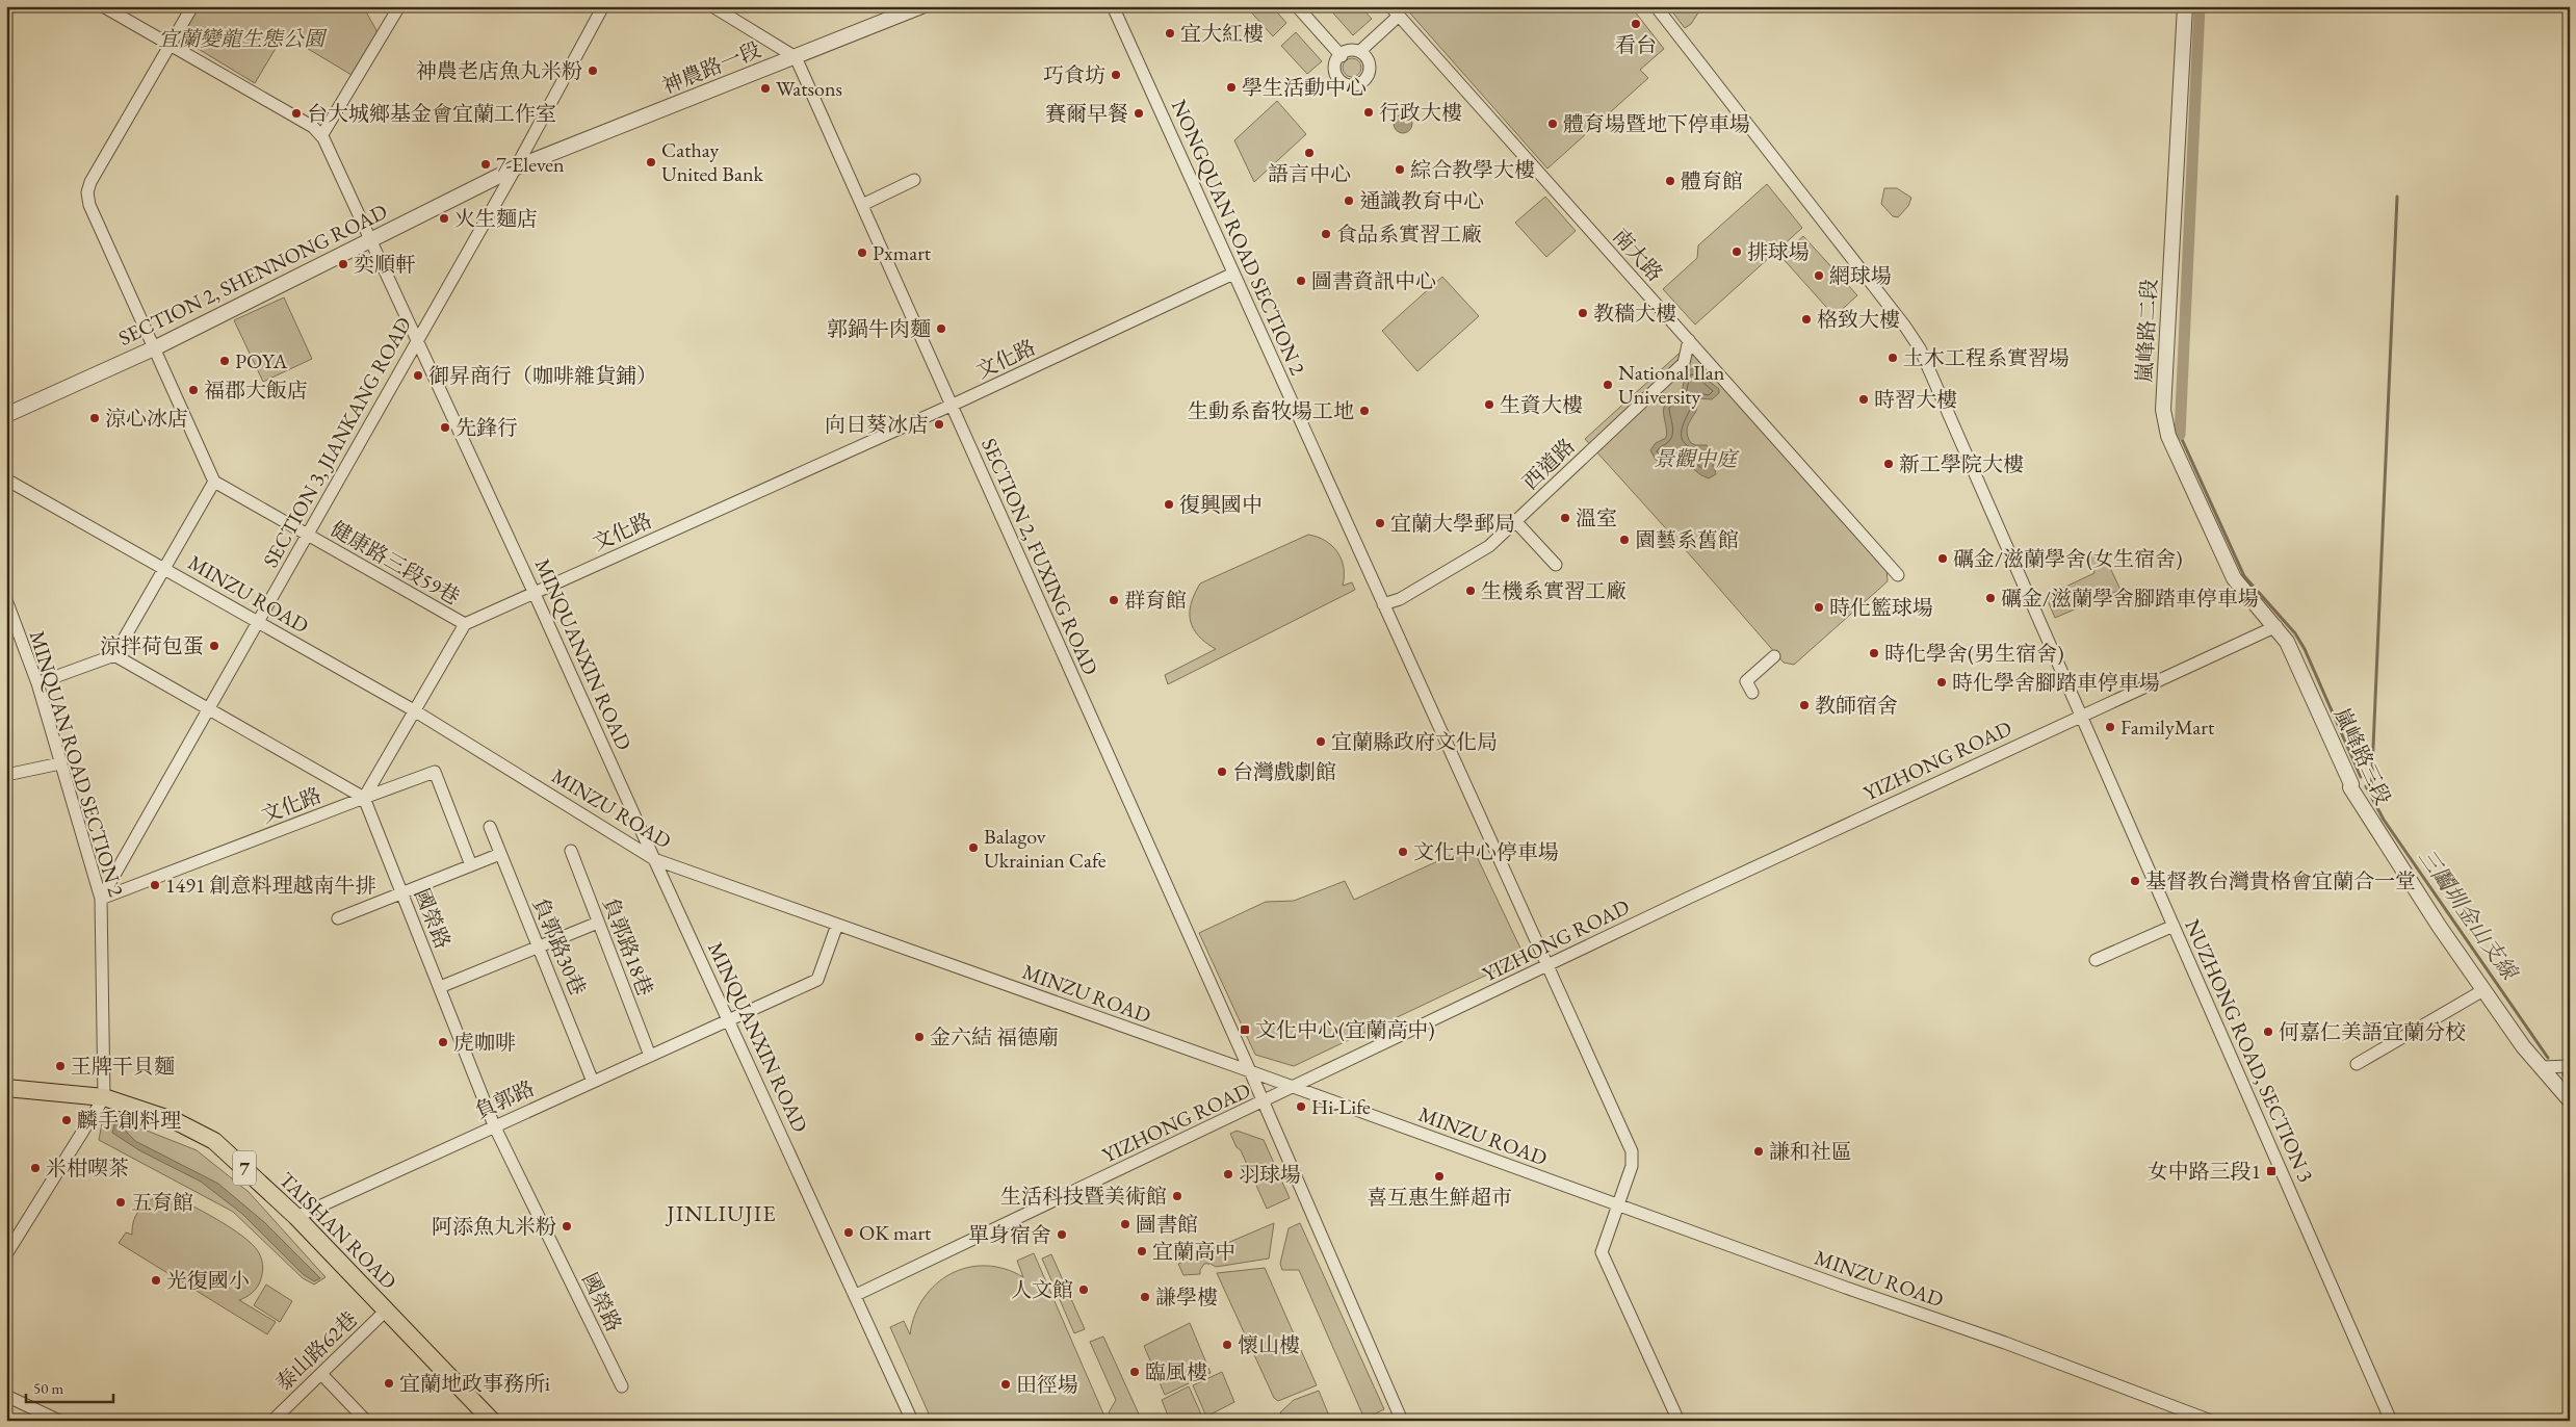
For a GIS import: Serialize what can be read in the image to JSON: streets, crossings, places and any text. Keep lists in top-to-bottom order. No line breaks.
{"streets":{"main road":["7","TAISHAN ROAD"],"street":["神農路一段","NONGQUAN ROAD SECTION 2","南大路","SECTION 2, SHENNONG ROAD","嵐峰路二段","文化路","SECTION 3, JIANKANG ROAD","西道路","SECTION 2, FUXING ROAD","健康路三段59巷","MINZU ROAD","MINQUANXIN ROAD","嵐峰路三段","YIZHONG ROAD","MINQUAN ROAD SECTION 2","國榮路","負郭路30巷","負郭路18巷","NUZHONG ROAD, SECTION 3","負郭路","泰山路62巷"]},"crossings":[["神農路一段","SECTION 2, SHENNONG ROAD"],["神農路一段","SECTION 3, JIANKANG ROAD"],["神農路一段","SECTION 2, FUXING ROAD"],["NONGQUAN ROAD SECTION 2","文化路"],["NONGQUAN ROAD SECTION 2","西道路"],["NONGQUAN ROAD SECTION 2","MINZU ROAD"],["NONGQUAN ROAD SECTION 2","YIZHONG ROAD"],["南大路","西道路"],["SECTION 2, SHENNONG ROAD","SECTION 3, JIANKANG ROAD"],["SECTION 2, SHENNONG ROAD","MINQUANXIN ROAD"],["嵐峰路二段","嵐峰路三段"],["嵐峰路二段","YIZHONG ROAD"],["文化路","SECTION 3, JIANKANG ROAD"],["文化路","SECTION 2, FUXING ROAD"],["文化路","健康路三段59巷"],["文化路","MINQUANXIN ROAD"],["文化路","MINQUAN ROAD SECTION 2"],["文化路","國榮路"],["SECTION 3, JIANKANG ROAD","健康路三段59巷"],["SECTION 3, JIANKANG ROAD","MINZU ROAD"],["SECTION 3, JIANKANG ROAD","MINQUANXIN ROAD"],["SECTION 3, JIANKANG ROAD","MINQUAN ROAD SECTION 2"],["SECTION 2, FUXING ROAD","MINZU ROAD"],["SECTION 2, FUXING ROAD","YIZHONG ROAD"],["MINZU ROAD","MINQUANXIN ROAD"],["MINZU ROAD","YIZHONG ROAD"],["MINZU ROAD","負郭路"],["MINQUANXIN ROAD","YIZHONG ROAD"],["MINQUANXIN ROAD","負郭路"],["嵐峰路三段","YIZHONG ROAD"],["YIZHONG ROAD","NUZHONG ROAD, SECTION 3"],["MINQUAN ROAD SECTION 2","TAISHAN ROAD"],["國榮路","負郭路"],["負郭路30巷","負郭路"],["負郭路18巷","負郭路"],["負郭路","TAISHAN ROAD"],["TAISHAN ROAD","泰山路62巷"]],"districts":["JINLIUJIE"],"water":["三鬮圳金山支線"],"parks":["宜蘭變龍生態公園","景觀中庭"],"places":{"other":["看台","宜大紅樓","神農老店魚丸米粉","巧食坊","學生活動中心","Watsons","行政大樓","台大城鄉基金會宜蘭工作室","賽爾早餐","體育場暨地下停車場","語言中心","Cathay United Bank","7-Eleven","綜合教學大樓","體育館","通識教育中心","火生麵店","食品系實習工廠","排球場","Pxmart","奕順軒","網球場","圖書資訊中心","教穡大樓","格致大樓","郭鍋牛肉麵","土木工程系實習場","POYA","御昇商行（咖啡雜貨鋪）","National Ilan University","福郡大飯店","時習大樓","生資大樓","生動系畜牧場工地","涼心冰店","向日葵冰店","先鋒行","新工學院大樓","復興國中","溫室","宜蘭大學郵局","園藝系舊館","礪金/滋蘭學舍(女生宿舍)","生機系實習工廠","礪金/滋蘭學舍腳踏車停車場","群育館","時化籃球場","涼拌荷包蛋","時化學舍(男生宿舍)","時化學舍腳踏車停車場","教師宿舍","FamilyMart","宜蘭縣政府文化局","台灣戲劇館","Balagov Ukrainian Cafe","文化中心停車場","基督教台灣貴格會宜蘭合一堂","1491 創意料理越南牛排","何嘉仁美語宜蘭分校","金六結 福德廟","虎咖啡","王牌干貝麵","Hi-Life","麟手創料理","謙和社區","米柑喫茶","羽球場","喜互惠生鮮超市","生活科技暨美術館","五育館","圖書館","阿添魚丸米粉","OK mart","單身宿舍","宜蘭高中","光復國小","人文館","謙學樓","懷山樓","臨風樓","宜蘭地政事務所i","田徑場"],"transit":["文化中心(宜蘭高中)","女中路三段1"]},"scale_bar":"50 m"}
